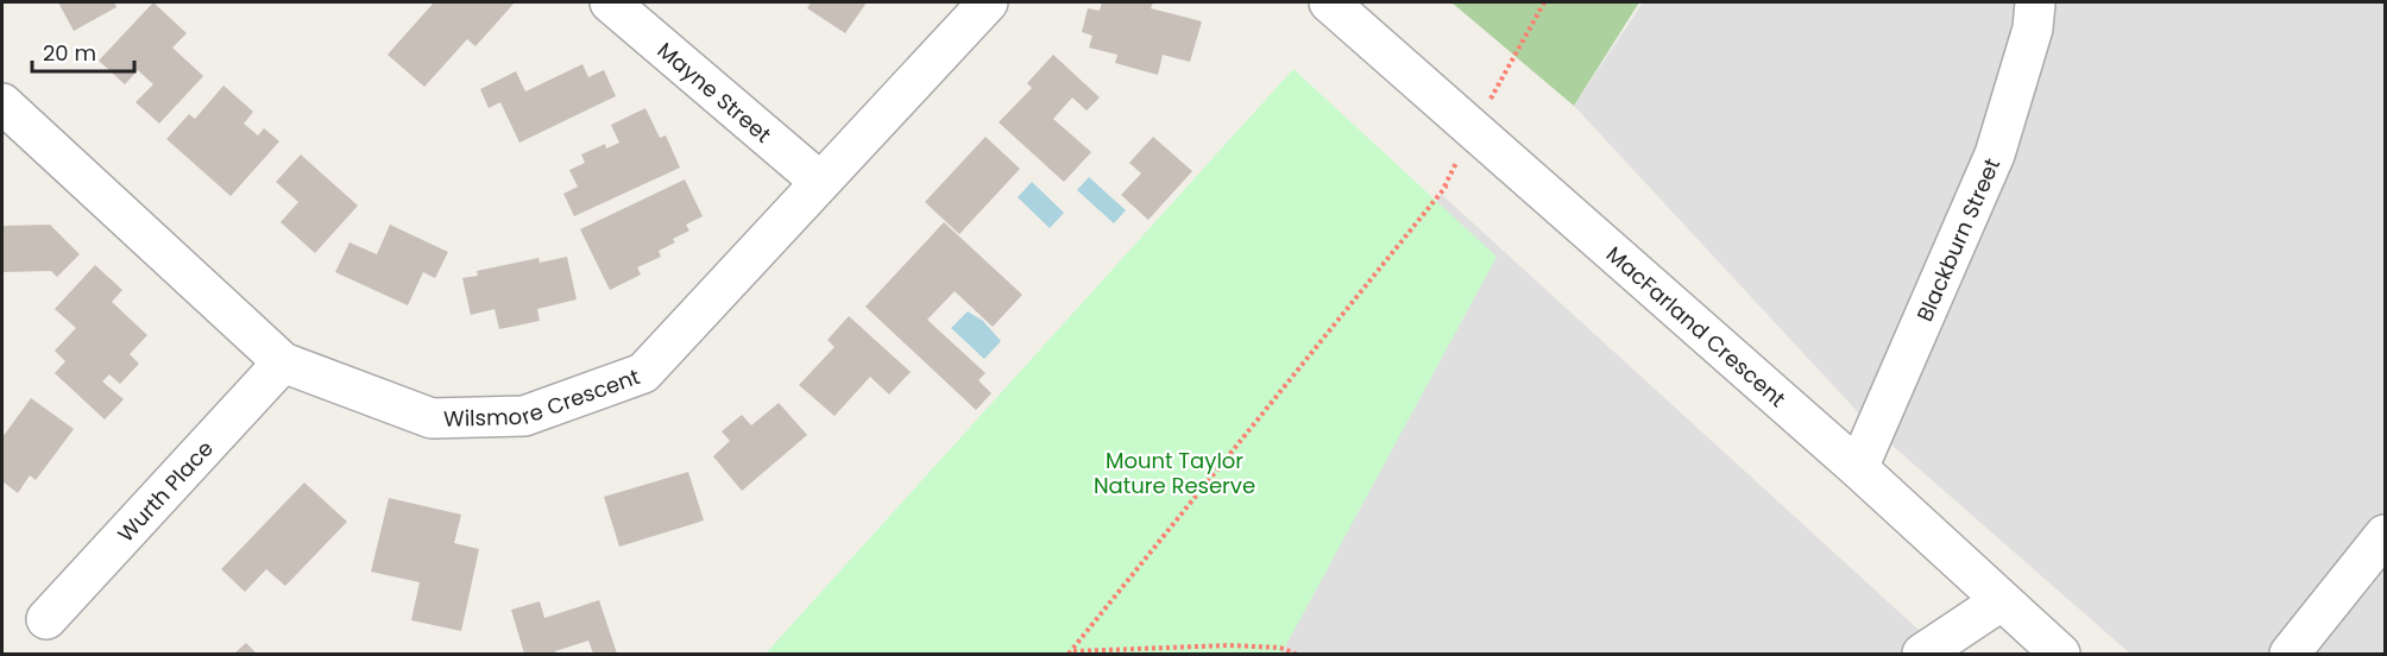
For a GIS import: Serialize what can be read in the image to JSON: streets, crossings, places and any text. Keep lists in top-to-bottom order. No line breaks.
{"streets":{"street":["Mayne Street","Blackburn Street","MacFarland Crescent","Wilsmore Crescent","Wurth Place"]},"crossings":[["Mayne Street","Wilsmore Crescent"],["Blackburn Street","MacFarland Crescent"],["Wilsmore Crescent","Wurth Place"]],"parks":["Mount Taylor Nature Reserve"],"scale_bar":"20 m"}
